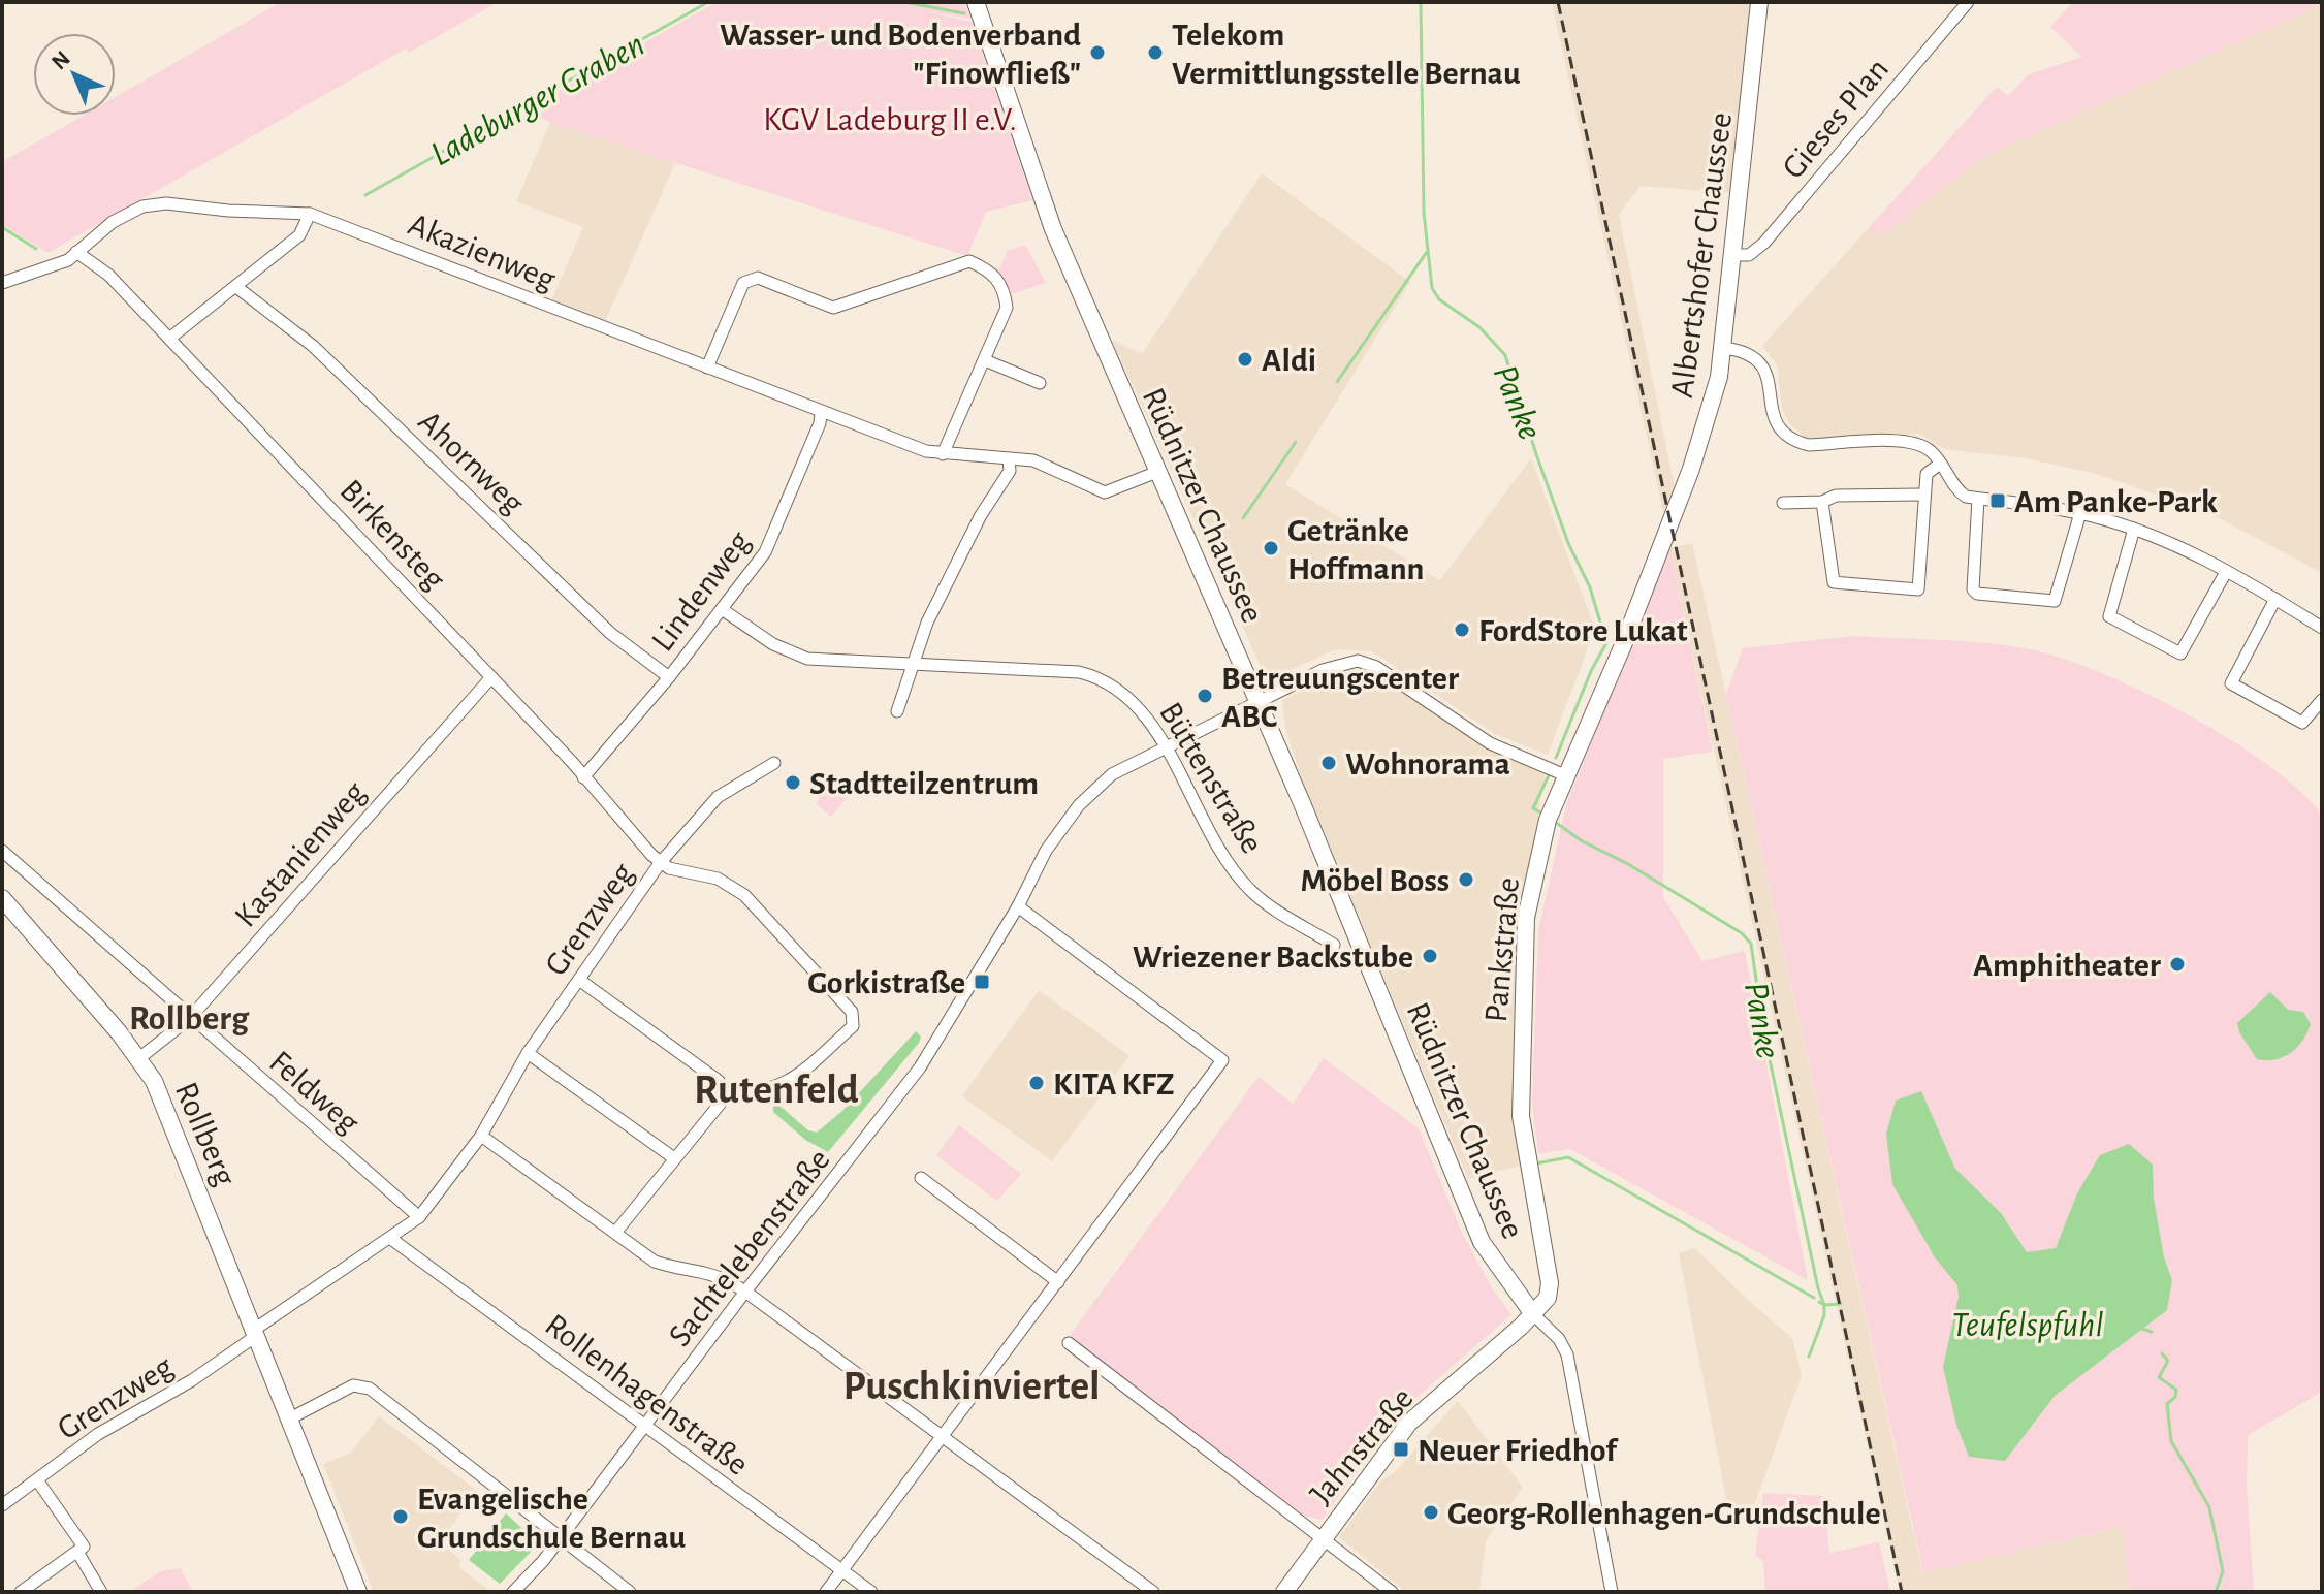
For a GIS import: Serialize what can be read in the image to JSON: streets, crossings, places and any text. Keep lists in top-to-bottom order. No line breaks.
{"streets":{"main road":["Albertshofer Chaussee","Rüdnitzer Chaussee","Pankstraße","Rollberg","Jahnstraße"],"street":["Gieses Plan","Akazienweg","Ahornweg","Birkensteg","Lindenweg","Büttenstraße","Kastanienweg","Grenzweg","Feldweg","Sachtelebenstraße","Rollenhagenstraße"]},"crossings":[["Gieses Plan","Albertshofer Chaussee"],["Akazienweg","Rüdnitzer Chaussee"],["Akazienweg","Birkensteg"],["Akazienweg","Lindenweg"],["Albertshofer Chaussee","Pankstraße"],["Ahornweg","Lindenweg"],["Rüdnitzer Chaussee","Pankstraße"],["Rüdnitzer Chaussee","Sachtelebenstraße"],["Rüdnitzer Chaussee","Jahnstraße"],["Birkensteg","Lindenweg"],["Birkensteg","Kastanienweg"],["Birkensteg","Grenzweg"],["Lindenweg","Büttenstraße"],["Büttenstraße","Sachtelebenstraße"],["Kastanienweg","Feldweg"],["Kastanienweg","Rollberg"],["Grenzweg","Feldweg"],["Grenzweg","Rollberg"],["Grenzweg","Rollenhagenstraße"],["Pankstraße","Sachtelebenstraße"],["Pankstraße","Jahnstraße"],["Sachtelebenstraße","Rollenhagenstraße"]],"districts":["Rollberg","Rutenfeld","Puschkinviertel"],"water":["Ladeburger Graben","Panke","Teufelspfuhl"],"parks":["KGV Ladeburg II e.V."],"places":{"other":["Wasser- und Bodenverband \"Finowfließ\"","Telekom Vermittlungsstelle Bernau","Aldi","Getränke Hoffmann","FordStore Lukat","Betreuungscenter ABC","Wohnorama","Stadtteilzentrum","Möbel Boss","Wriezener Backstube","Amphitheater","KITA KFZ","Georg-Rollenhagen-Grundschule","Evangelische Grundschule Bernau"],"transit":["Am Panke-Park","Gorkistraße","Neuer Friedhof"]},"north":"top left"}
